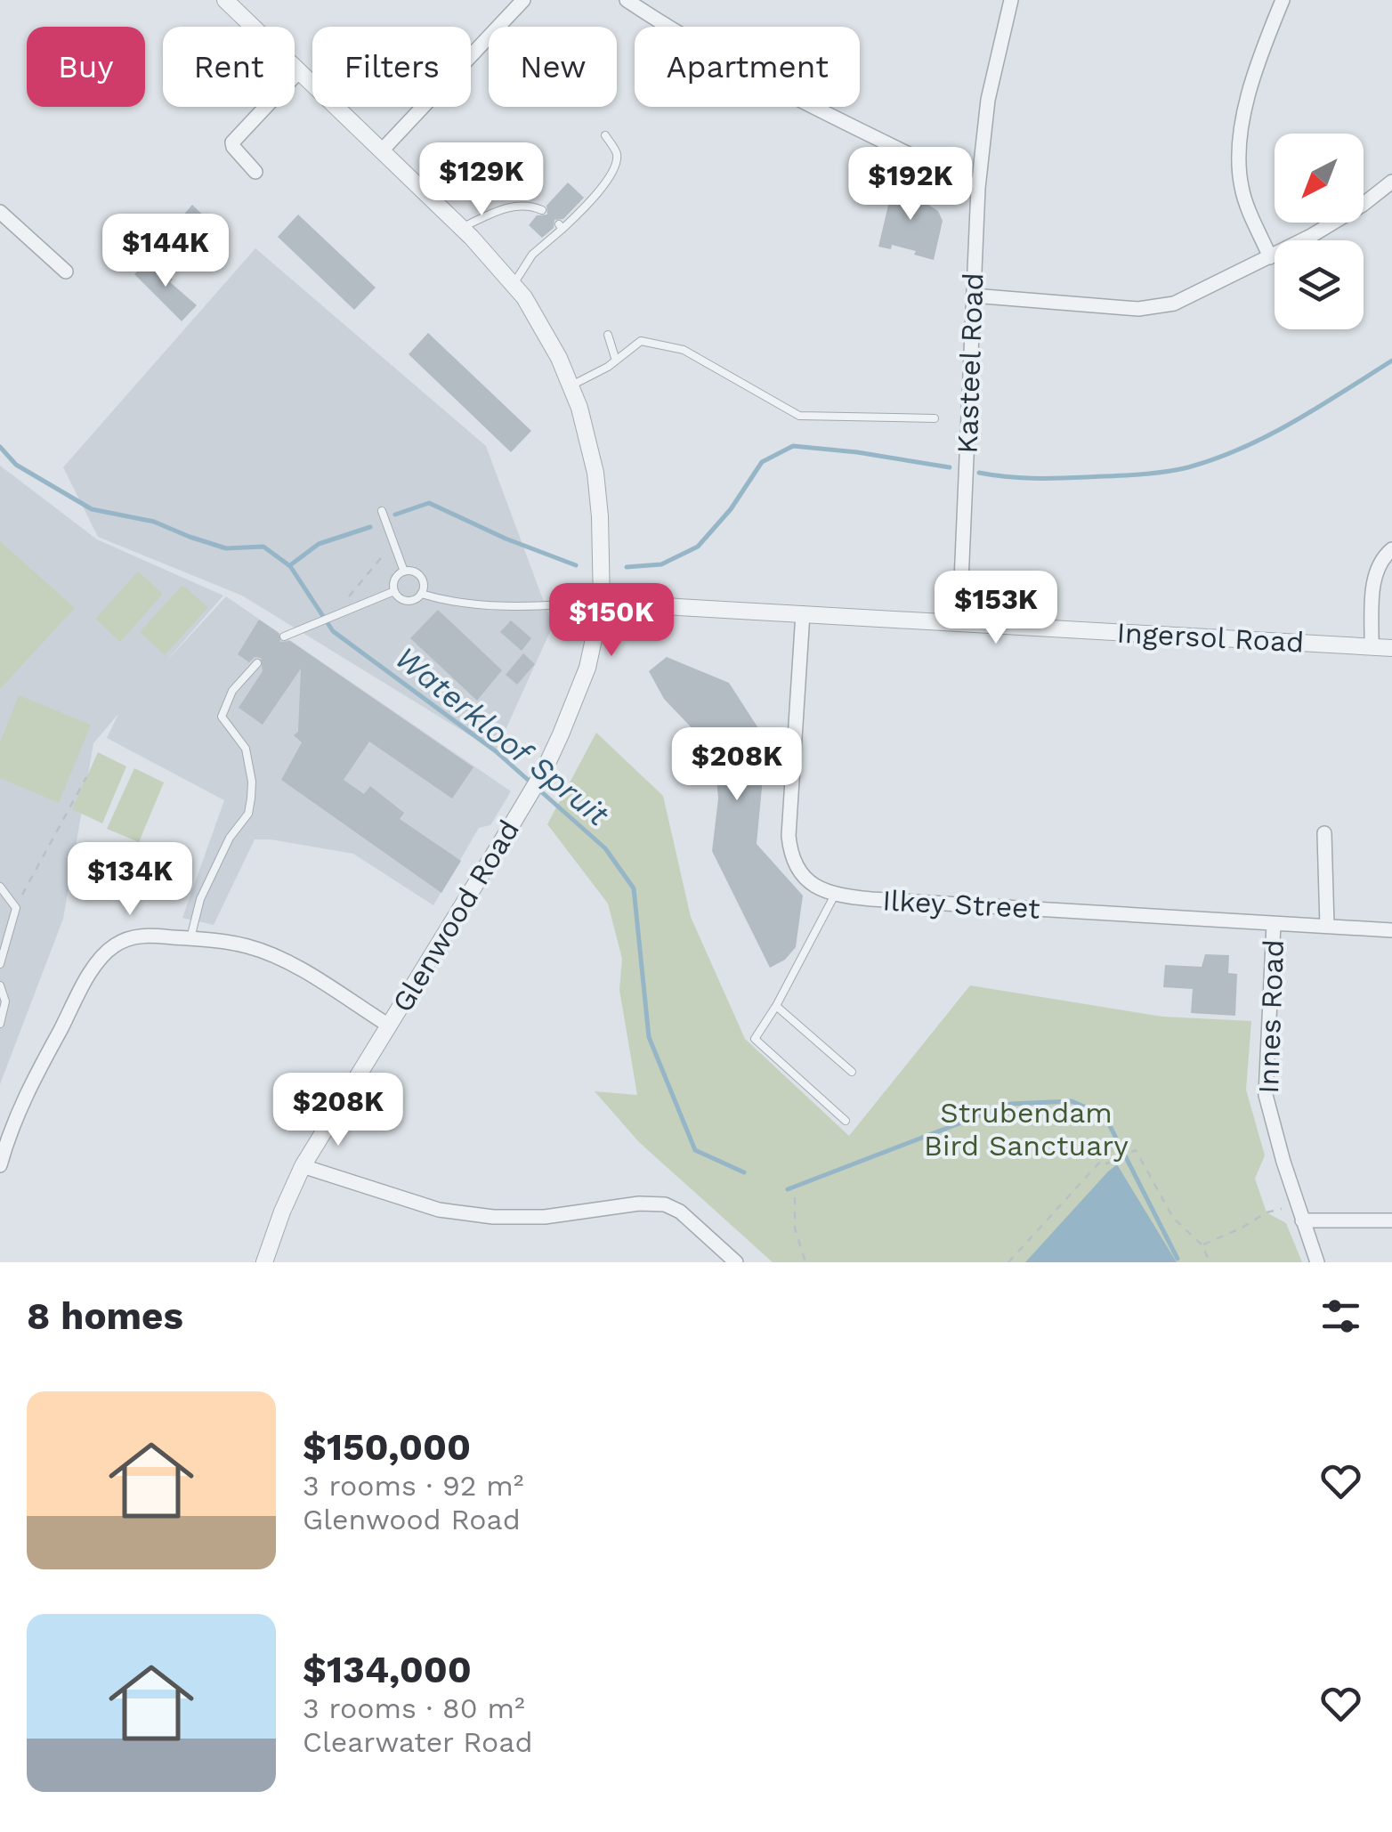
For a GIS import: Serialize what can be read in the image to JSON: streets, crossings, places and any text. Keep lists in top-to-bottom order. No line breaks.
{"streets":{"street":["Kasteel Road","Ingersol Road","Ilkey Street","Glenwood Road","Innes Road"]},"crossings":[["Kasteel Road","Ingersol Road"],["Ingersol Road","Ilkey Street"],["Ingersol Road","Glenwood Road"],["Ilkey Street","Innes Road"]],"water":["Waterkloof Spruit"],"parks":["Strubendam Bird Sanctuary"],"north":"bottom left","page":{"chip":["Buy","Rent","Filters","New","Apartment"],"price":["$129K","$192K","$144K","$153K","$150K","$208K","$134K","$208K"],"heading":"8 homes","list":[{"name":"$150,000","note":"3 rooms · 92 m² · Glenwood Road"},{"name":"$134,000","note":"3 rooms · 80 m² · Clearwater Road"}]}}
